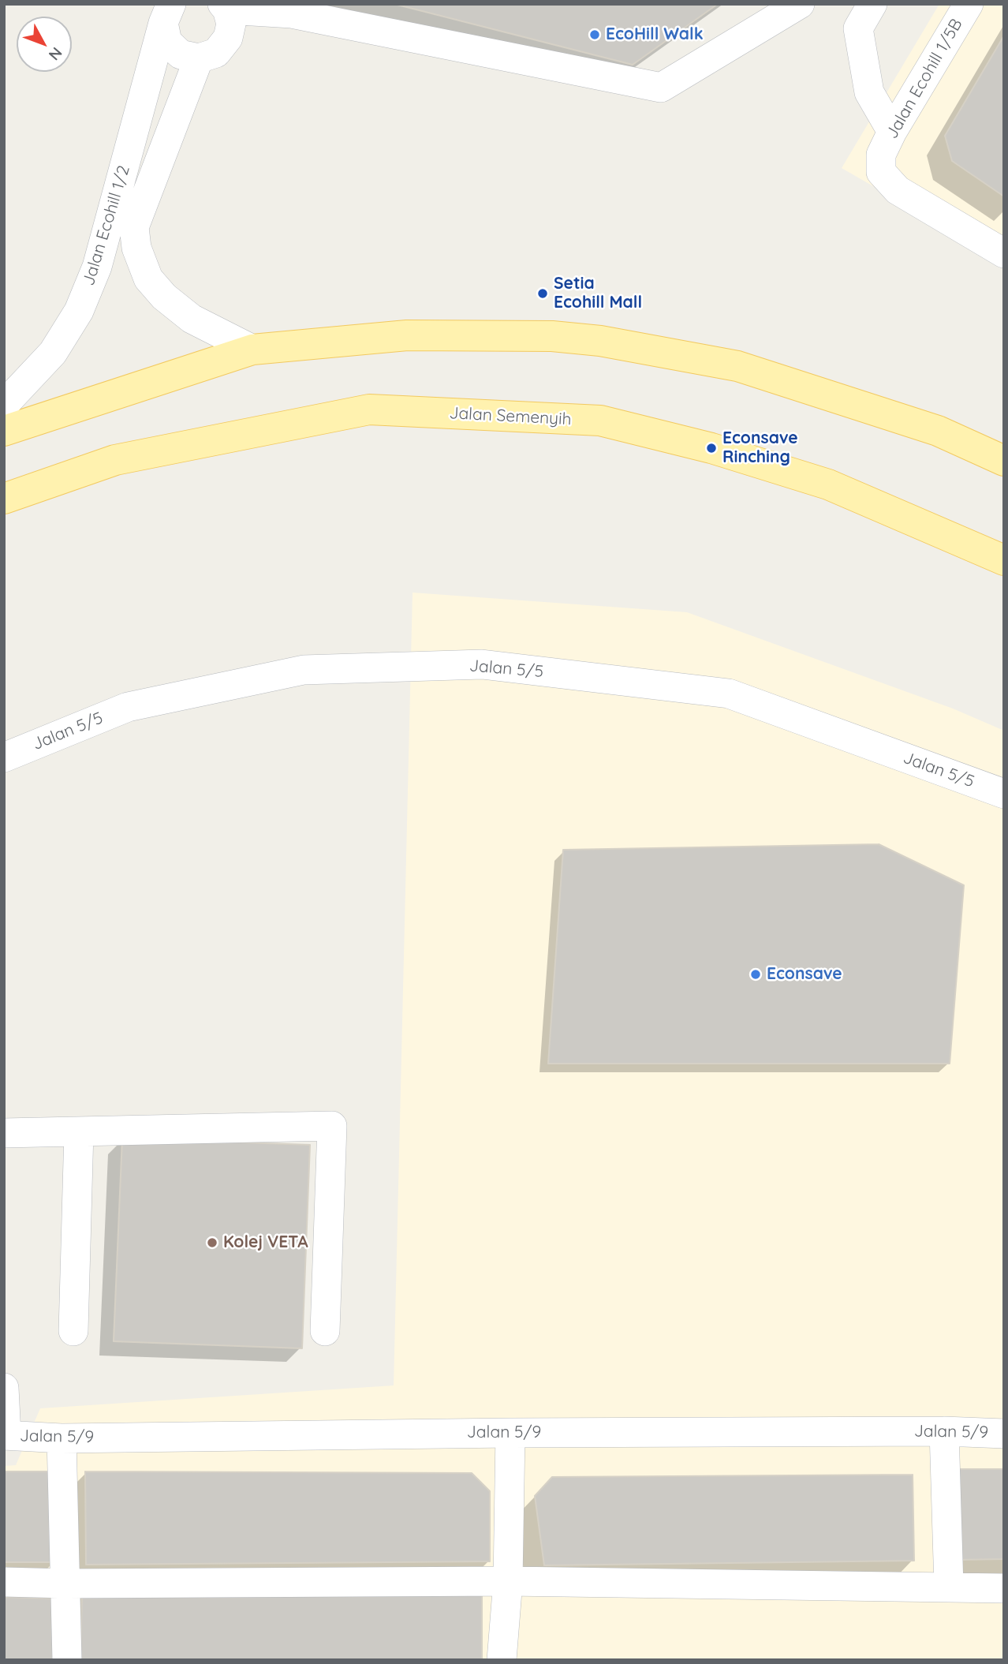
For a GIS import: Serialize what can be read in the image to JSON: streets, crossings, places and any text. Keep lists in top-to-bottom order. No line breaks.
{"streets":{"main road":["Jalan Semenyih"],"street":["Jalan Ecohill 1/5B","Jalan Ecohill 1/2","Jalan 5/5","Jalan 5/9"]},"places":["EcoHill Walk","Setia Ecohill Mall","Econsave Rinching","Econsave","Kolej VETA"],"north":"bottom right"}
